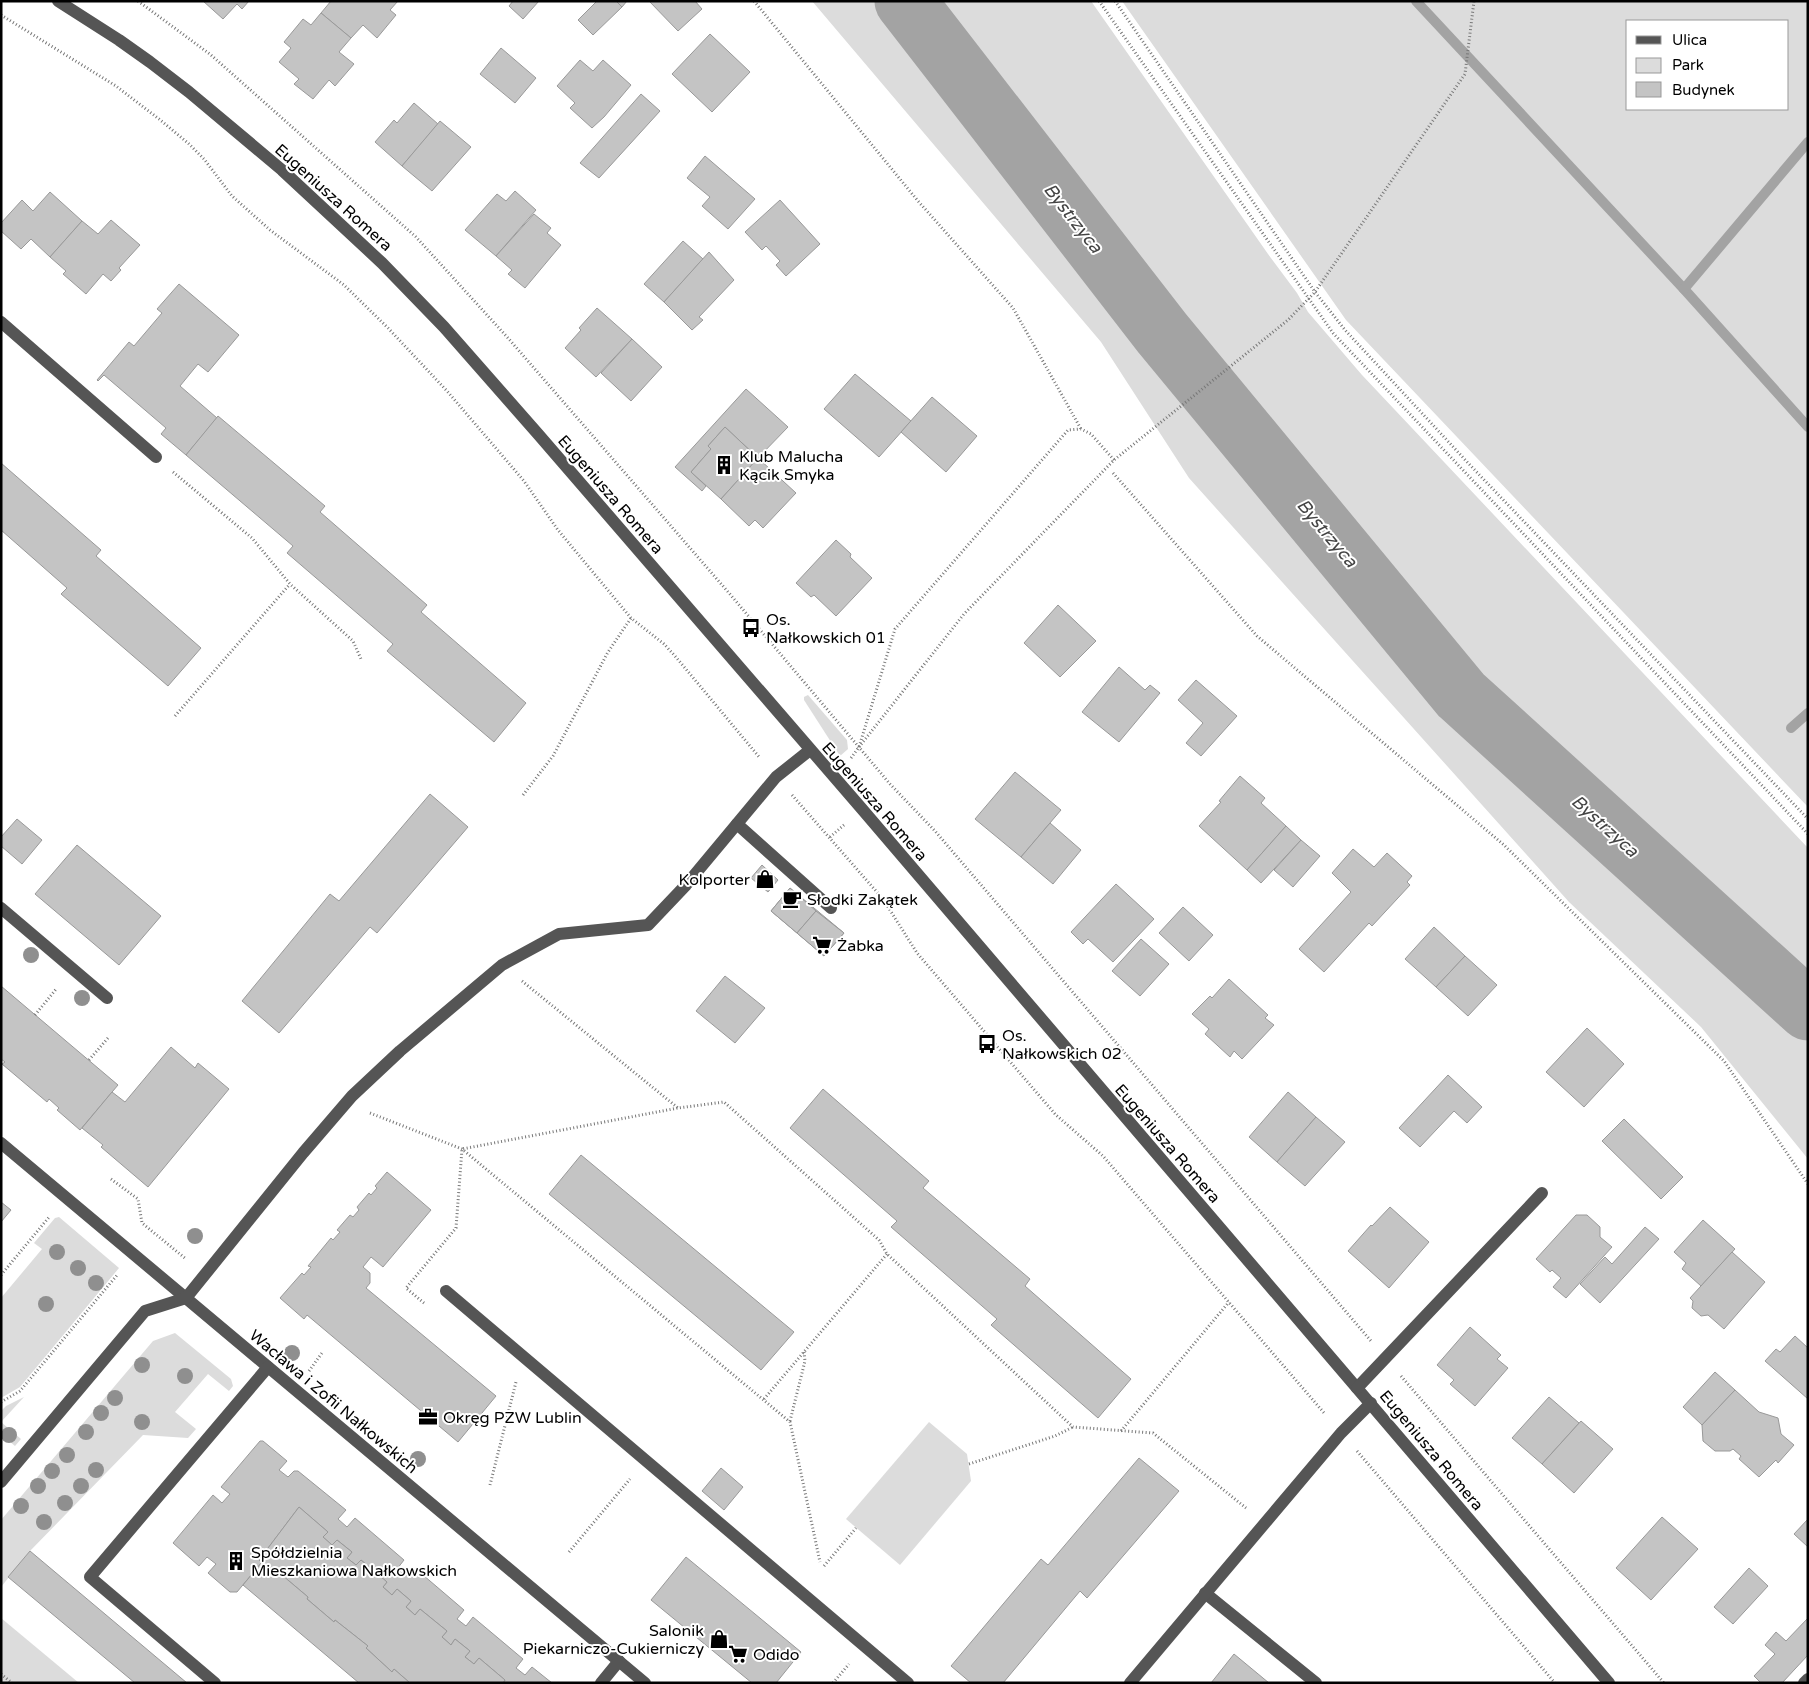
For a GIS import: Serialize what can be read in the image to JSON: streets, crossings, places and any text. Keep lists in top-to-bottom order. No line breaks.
{"streets":{"street":["Eugeniusza Romera","Wacława i Zofii Nałkowskich"]},"water":["Bystrzyca"],"places":{"building":["Klub Malucha Kącik Smyka","Spółdzielnia Mieszkaniowa Nałkowskich"],"bus stop":["Os. Nałkowskich 01","Os. Nałkowskich 02"],"shop":["Kolporter","Salonik Piekarniczo-Cukierniczy"],"cafe":["Słodki Zakątek"],"supermarket":["Żabka","Odido"],"office":["Okręg PZW Lublin"]},"legend":["Ulica","Park","Budynek"]}
